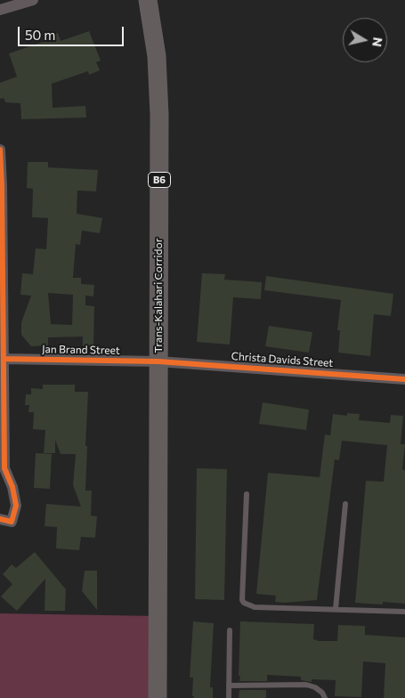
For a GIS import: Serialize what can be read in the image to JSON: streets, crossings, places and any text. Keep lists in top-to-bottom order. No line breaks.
{"streets":{"highway":["B6","Trans-Kalahari Corridor"],"street":["Jan Brand Street","Christa Davids Street"]},"crossings":[["Trans-Kalahari Corridor","Jan Brand Street"],["Trans-Kalahari Corridor","Christa Davids Street"],["Jan Brand Street","Christa Davids Street"]],"scale_bar":"50 m","north":"right"}
